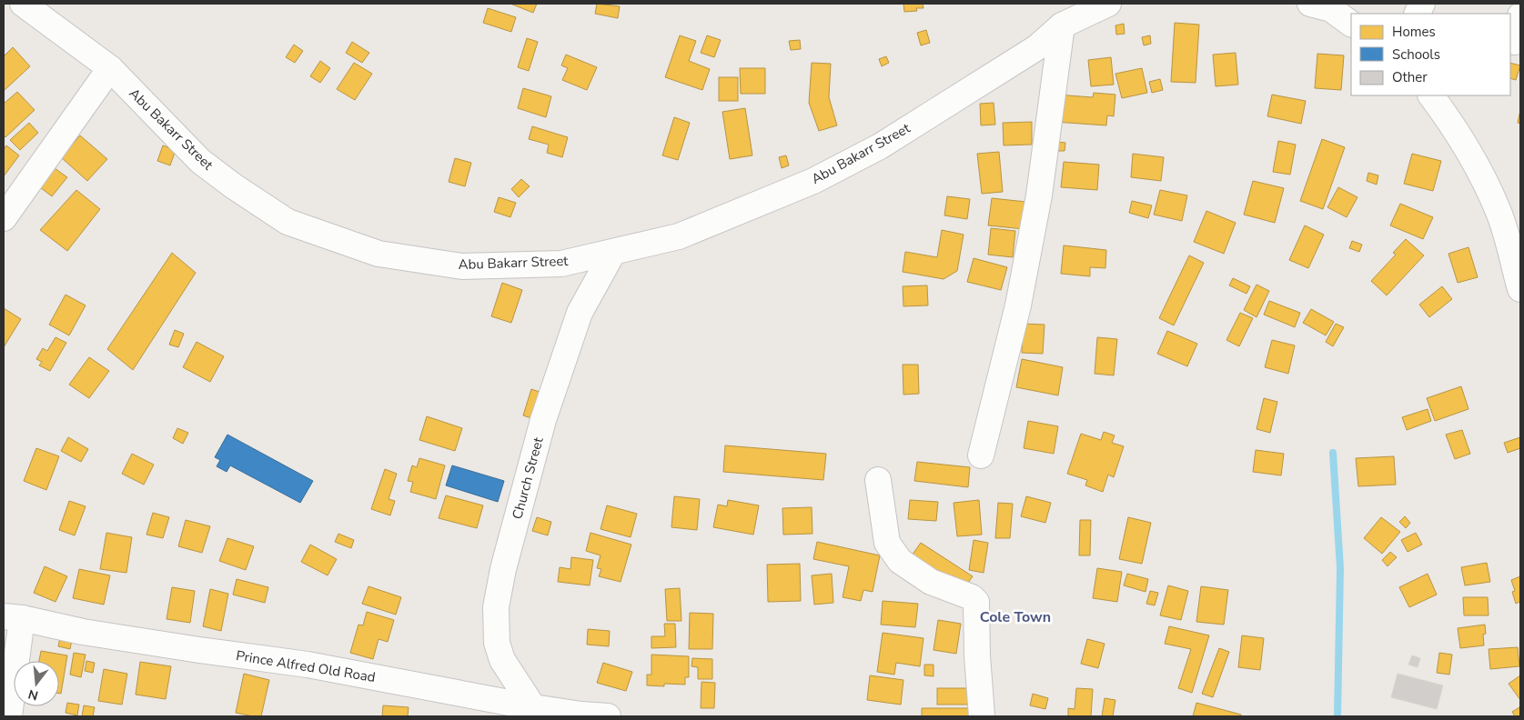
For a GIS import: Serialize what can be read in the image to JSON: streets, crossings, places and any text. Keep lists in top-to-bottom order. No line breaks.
{"streets":{"street":["Abu Bakarr Street","Church Street","Prince Alfred Old Road"]},"crossings":[["Abu Bakarr Street","Church Street"],["Church Street","Prince Alfred Old Road"]],"districts":["Cole Town"],"legend":["Homes","Schools","Other"],"north":"bottom"}
